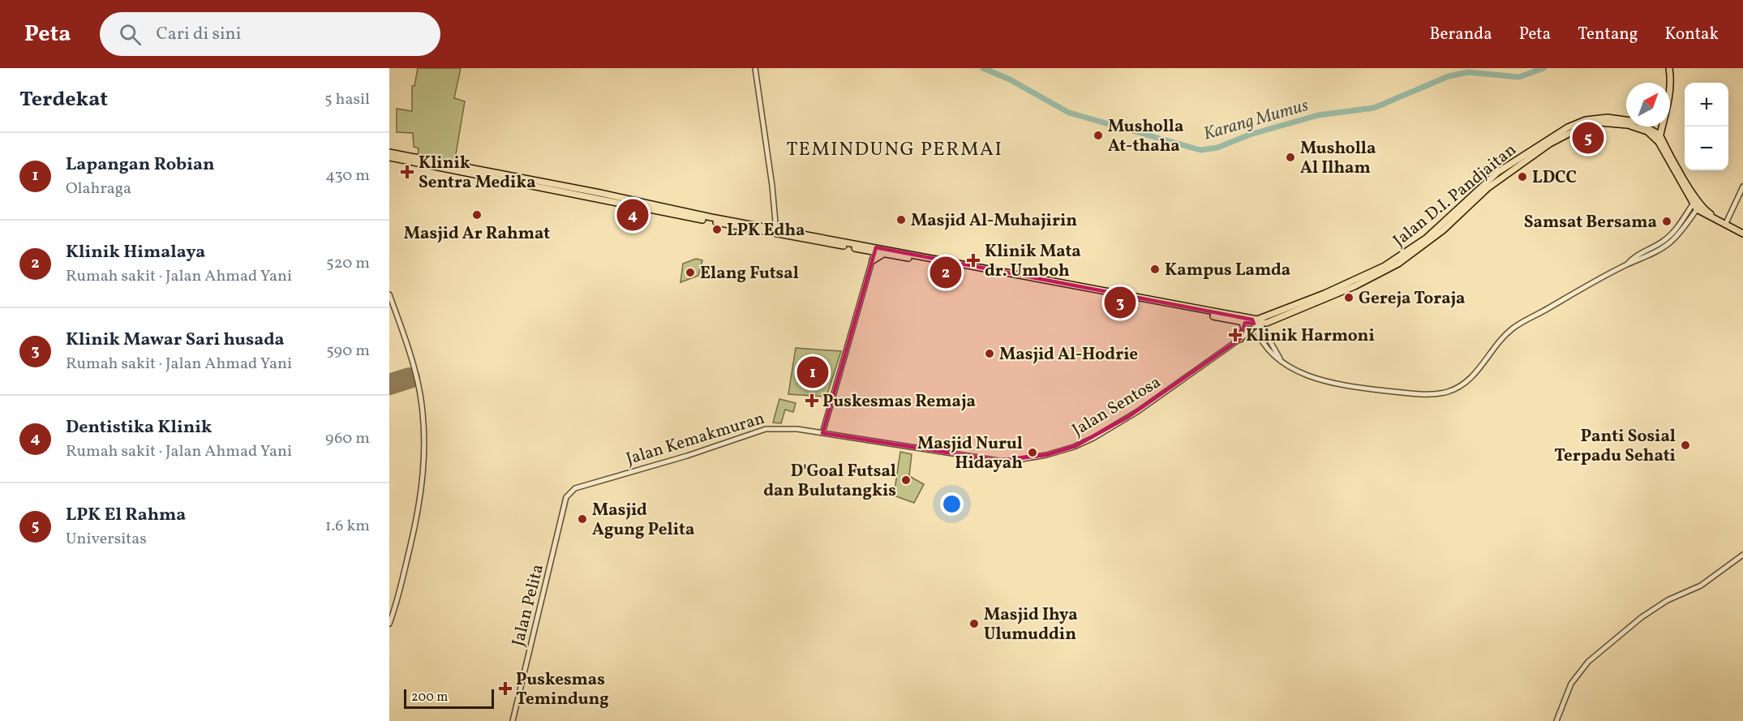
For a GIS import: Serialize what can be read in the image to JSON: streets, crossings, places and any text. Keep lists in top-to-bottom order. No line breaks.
{"streets":{"main road":["Jalan D.I. Pandjaitan"],"street":["Jalan Sentosa","Jalan Kemakmuran","Jalan Pelita"]},"crossings":[["Jalan D.I. Pandjaitan","Jalan Sentosa"],["Jalan Sentosa","Jalan Kemakmuran"],["Jalan Kemakmuran","Jalan Pelita"]],"districts":["TEMINDUNG PERMAI"],"water":["Karang Mumus"],"places":{"other":["Musholla At-thaha","Musholla Al Ilham","LDCC","Masjid Ar Rahmat","Masjid Al-Muhajirin","Samsat Bersama","LPK Edha","Kampus Lamda","Elang Futsal","Gereja Toraja","Masjid Al-Hodrie","Panti Sosial Terpadu Sehati","Masjid Nurul Hidayah","D'Goal Futsal dan Bulutangkis","Masjid Agung Pelita","Masjid Ihya Ulumuddin"],"health":["Klinik Sentra Medika","Klinik Mata dr. Umboh","Klinik Harmoni","Puskesmas Remaja","Puskesmas Temindung"]},"scale_bar":"200 m","north":"top right","page":{"header":"Peta","search":"Cari di sini","nav":["Beranda","Peta","Tentang","Kontak"],"heading":["Terdekat","5 hasil"],"map_buttons":["+","−"],"pins":["5","4","2","3","1"],"list":[{"mark":"1","name":"Lapangan Robian","note":"Olahraga","value":"430 m"},{"mark":"2","name":"Klinik Himalaya","note":"Rumah sakit · Jalan Ahmad Yani","value":"520 m"},{"mark":"3","name":"Klinik Mawar Sari husada","note":"Rumah sakit · Jalan Ahmad Yani","value":"590 m"},{"mark":"4","name":"Dentistika Klinik","note":"Rumah sakit · Jalan Ahmad Yani","value":"960 m"},{"mark":"5","name":"LPK El Rahma","note":"Universitas","value":"1.6 km"}],"scale":"200 m"}}
